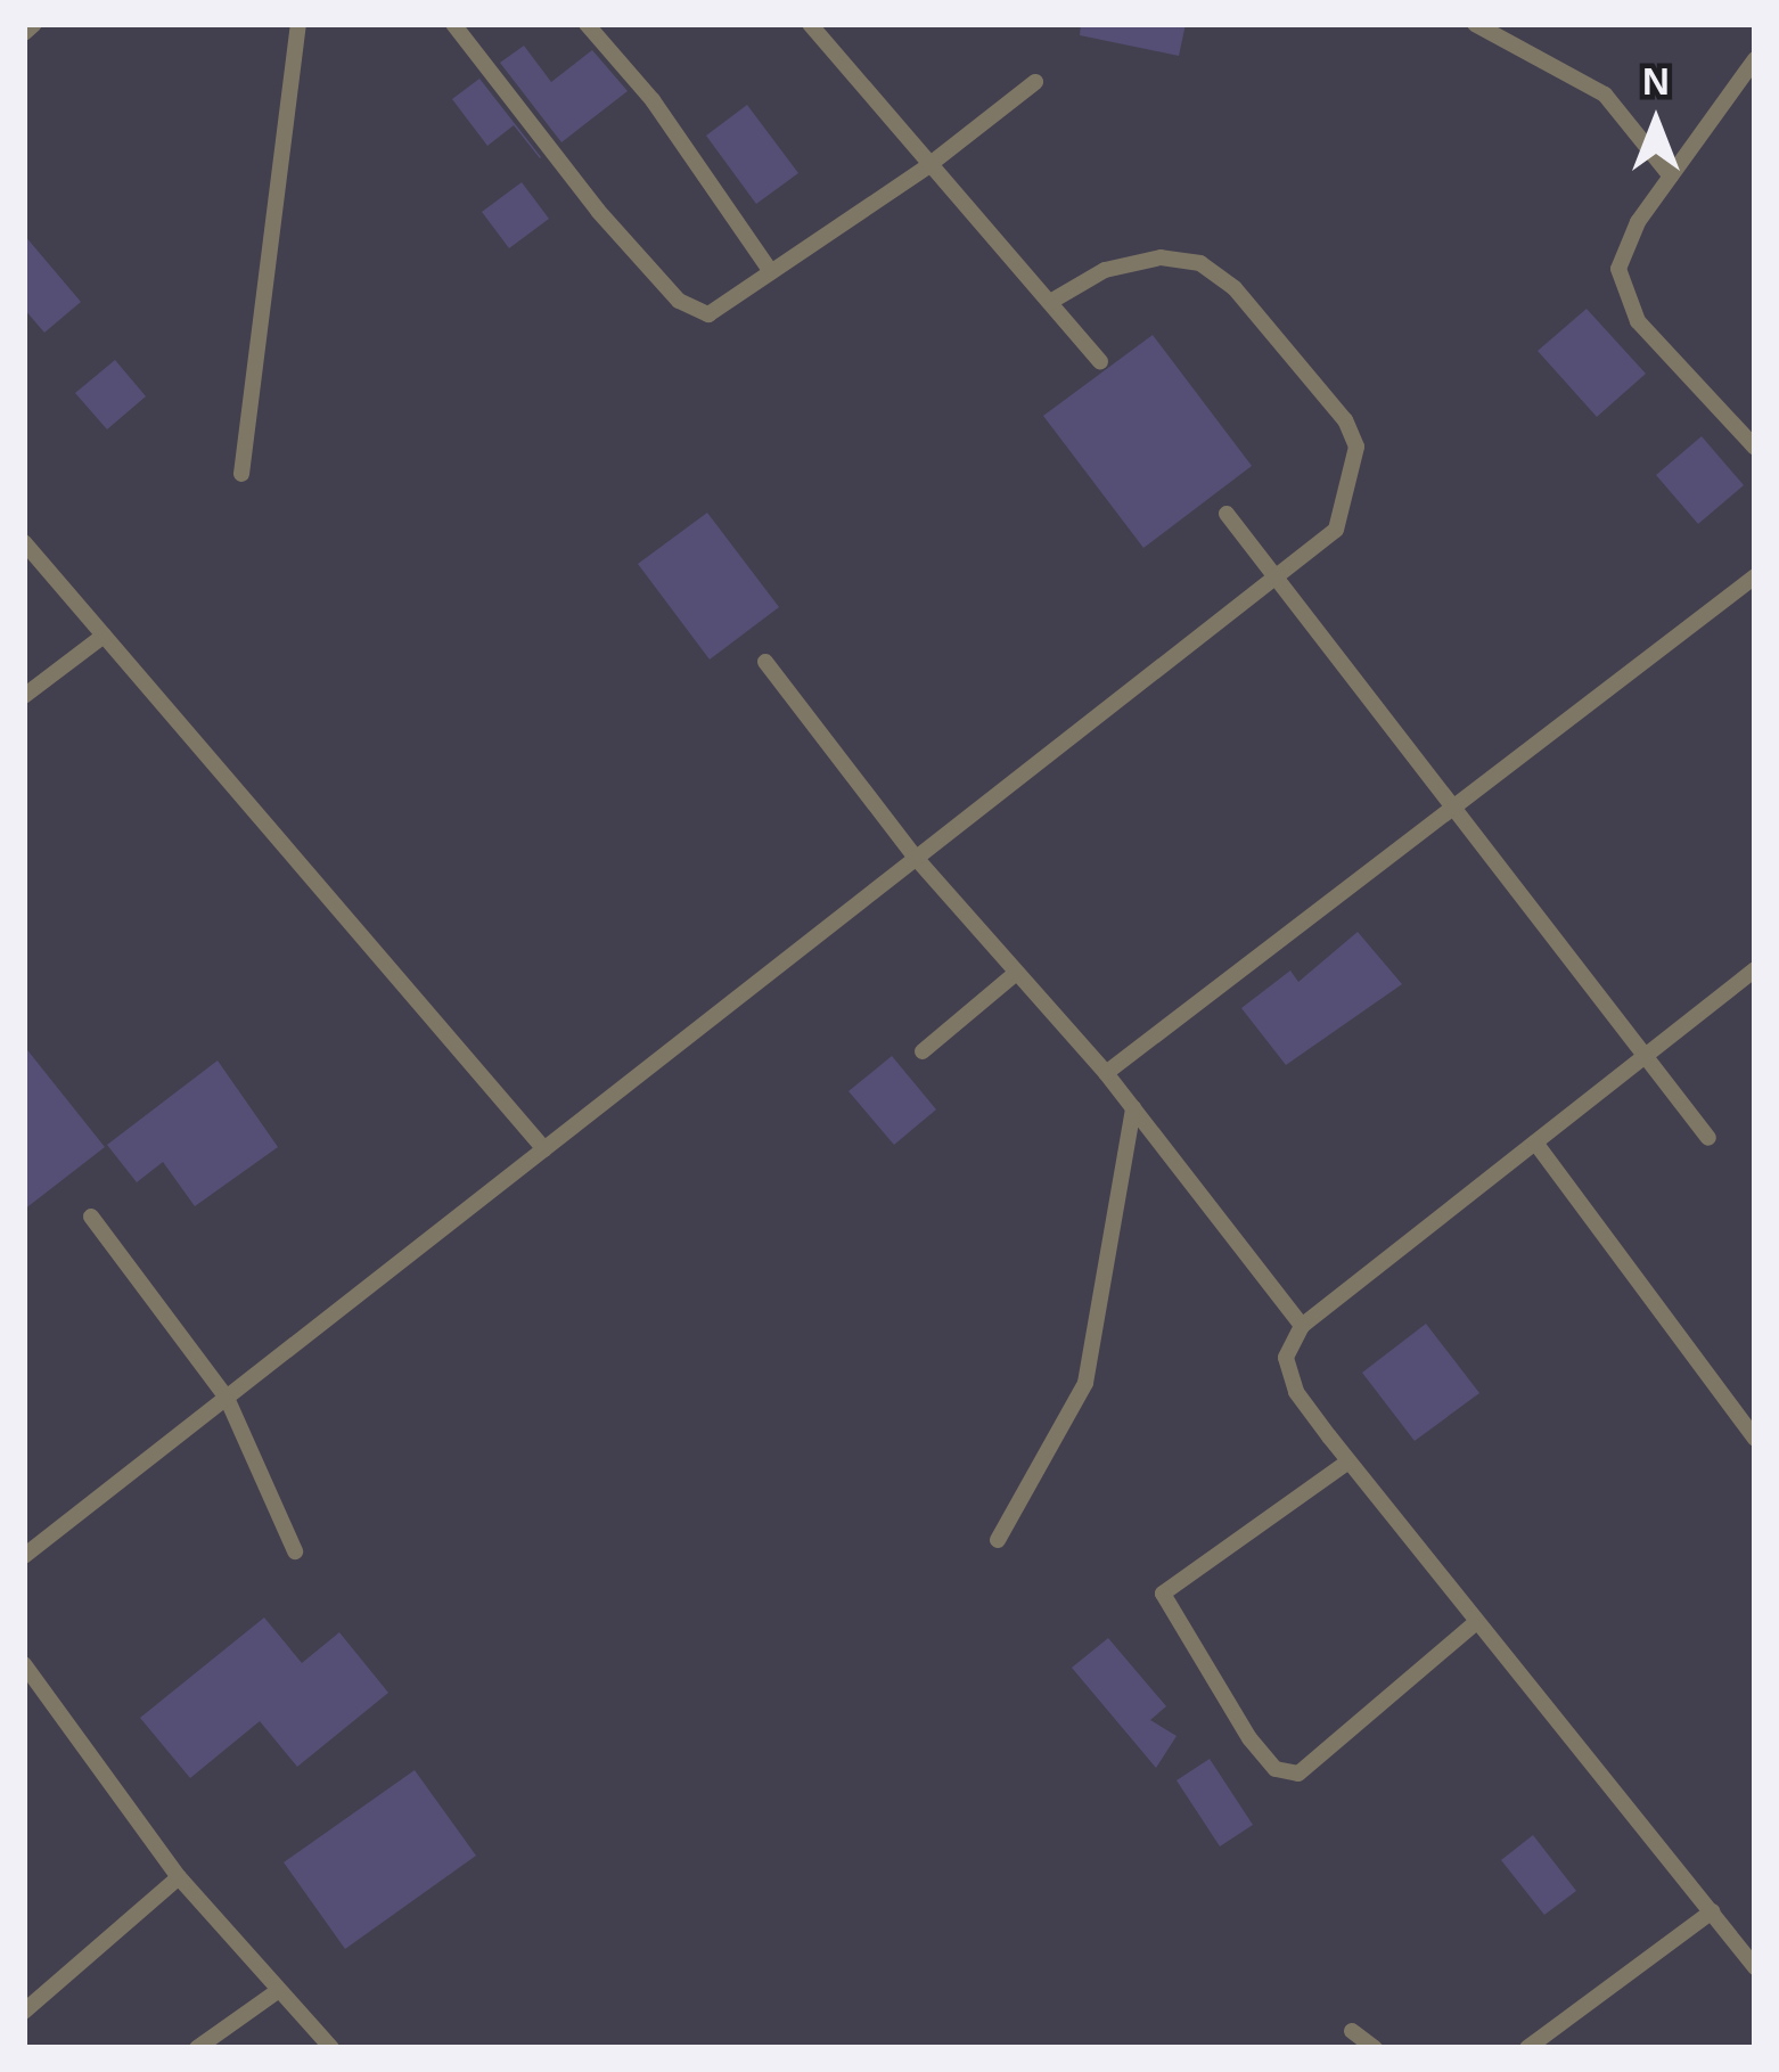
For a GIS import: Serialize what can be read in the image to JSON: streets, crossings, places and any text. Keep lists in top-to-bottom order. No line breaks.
{"north":"top"}
